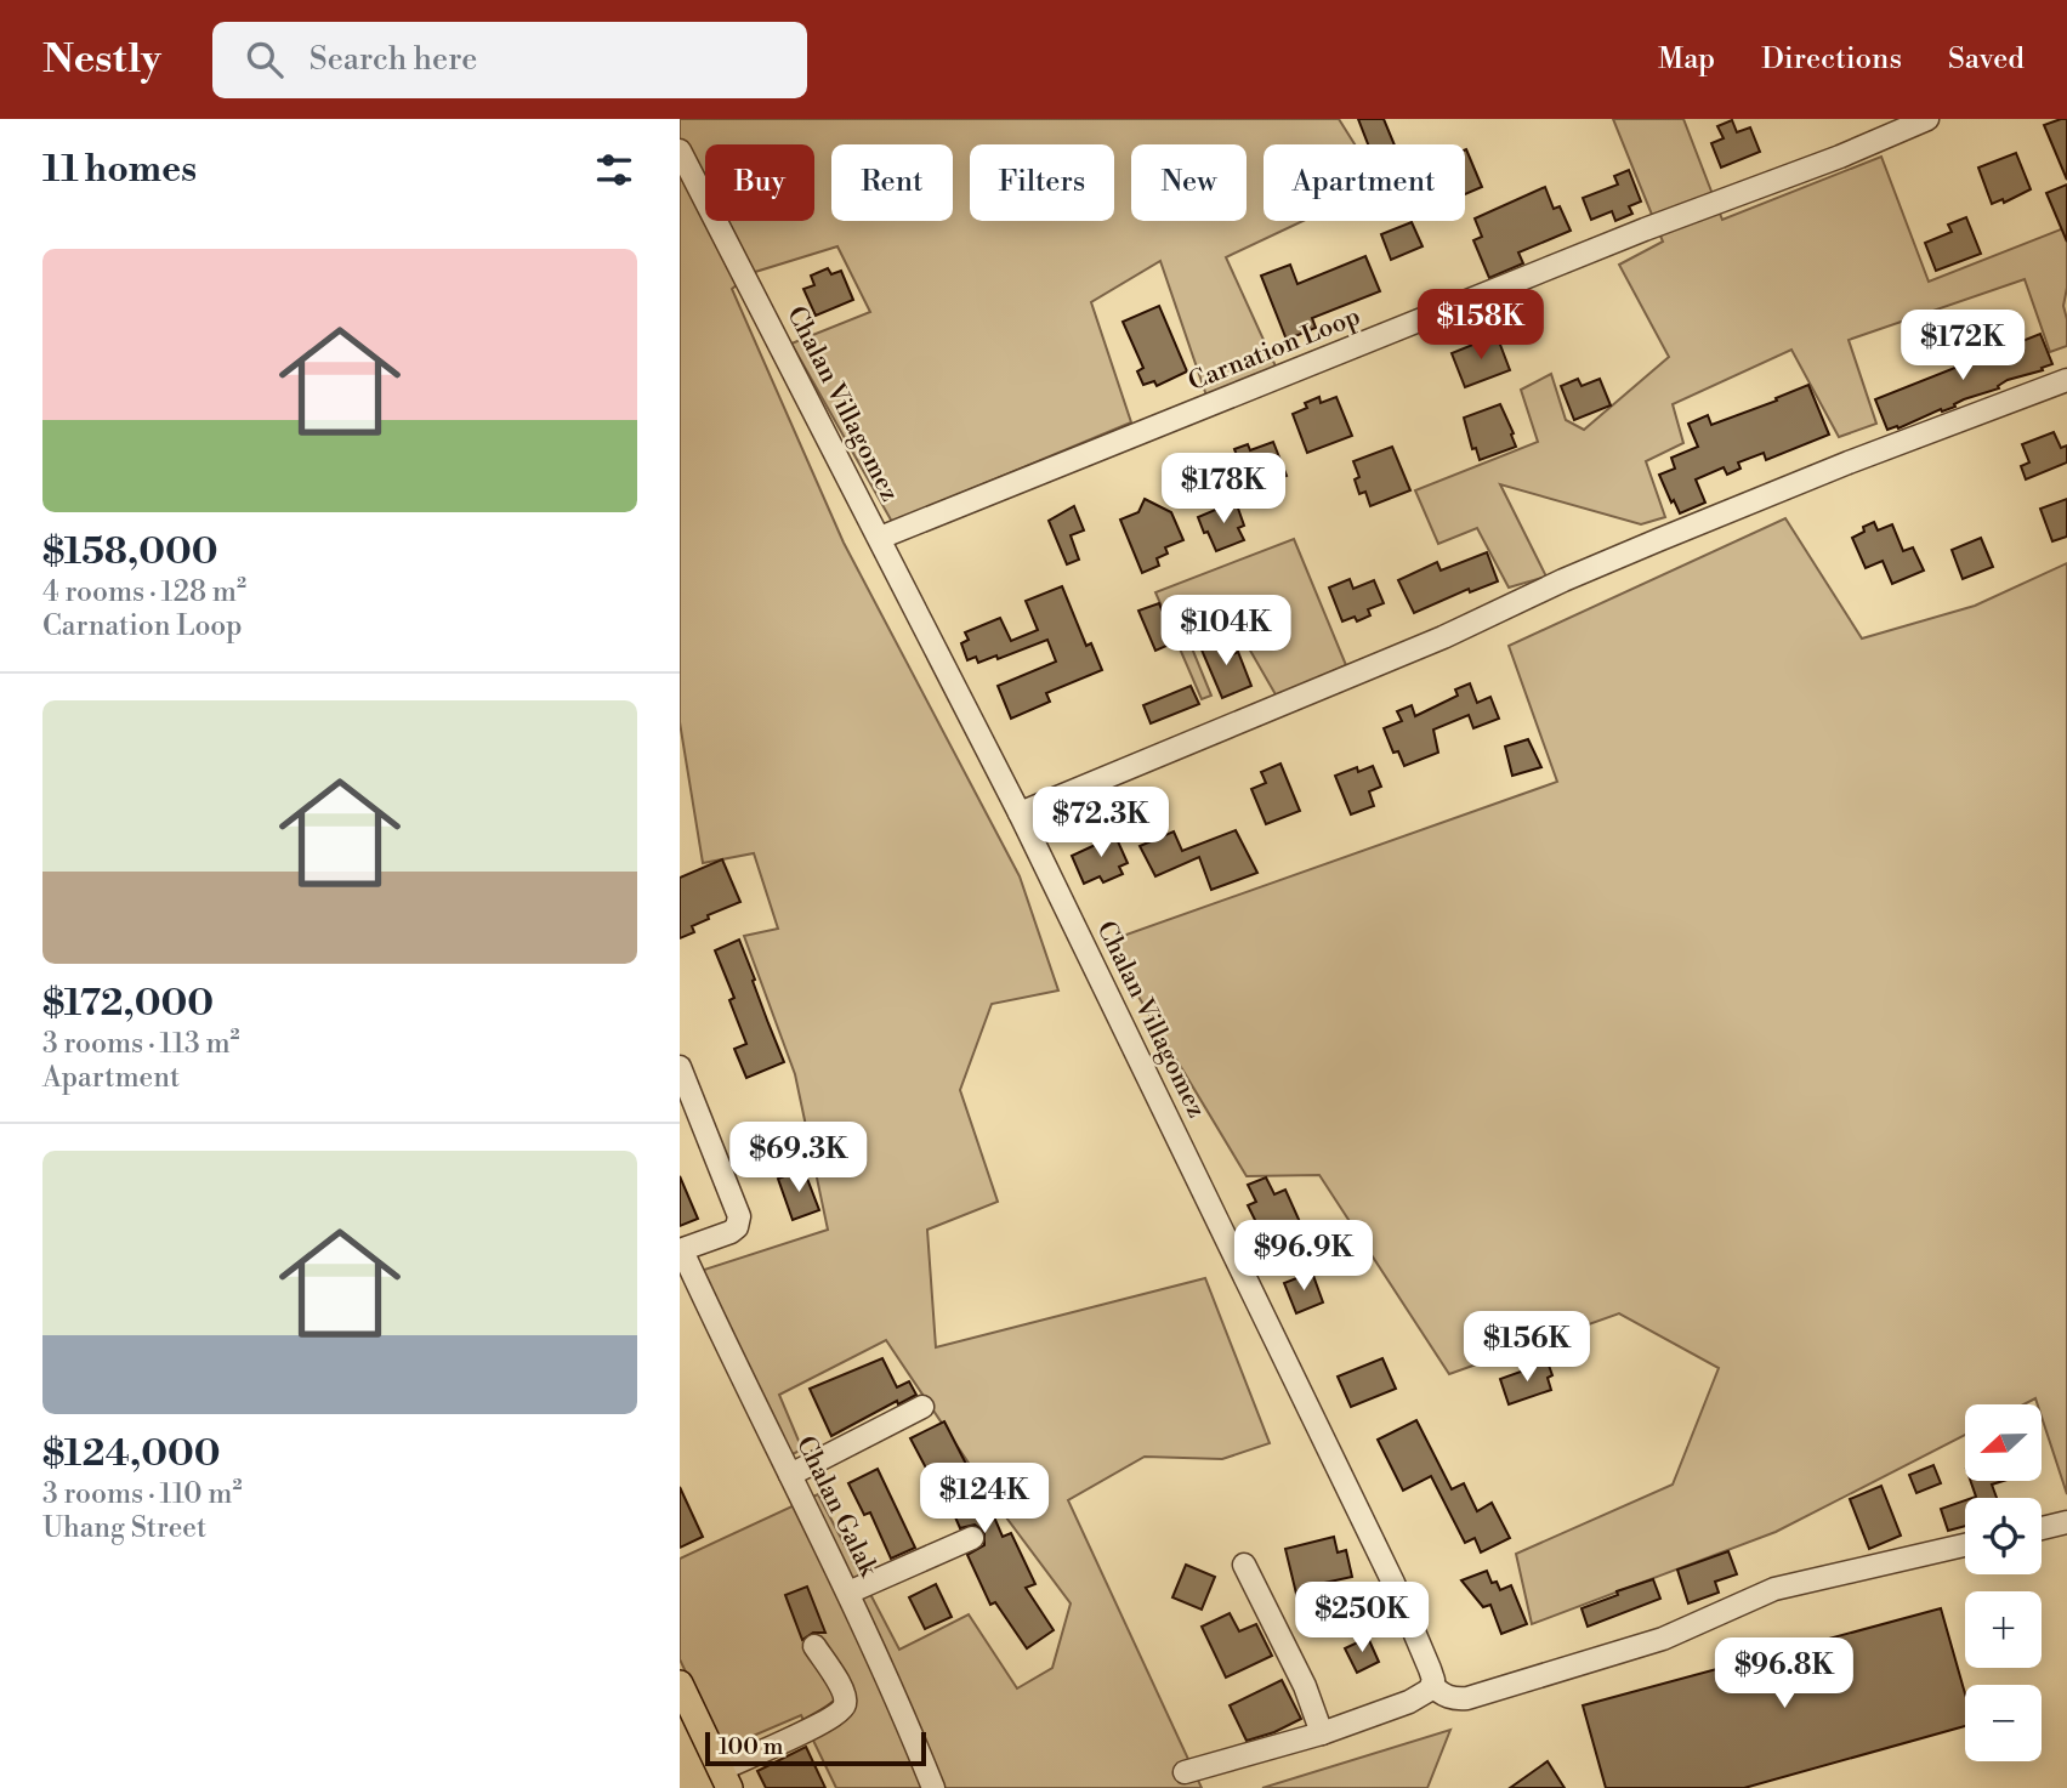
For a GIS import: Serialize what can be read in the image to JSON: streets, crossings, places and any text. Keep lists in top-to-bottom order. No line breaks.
{"streets":{"street":["Carnation Loop","Chalan Villagomez","Chalan Galak"]},"crossings":[["Carnation Loop","Chalan Villagomez"]],"scale_bar":"100 m","north":"left","page":{"header":"Nestly","search":"Search here","nav":["Map","Directions","Saved"],"heading":"11 homes","chip":["Buy","Rent","Filters","New","Apartment"],"list":[{"name":"$158,000","note":"4 rooms · 128 m² · Carnation Loop"},{"name":"$172,000","note":"3 rooms · 113 m² · Apartment"},{"name":"$124,000","note":"3 rooms · 110 m² · Uhang Street"}],"price":["$158K","$172K","$178K","$104K","$72.3K","$69.3K","$96.9K","$156K","$124K","$250K","$96.8K"],"map_buttons":["+","−"],"scale":"100 m"}}
